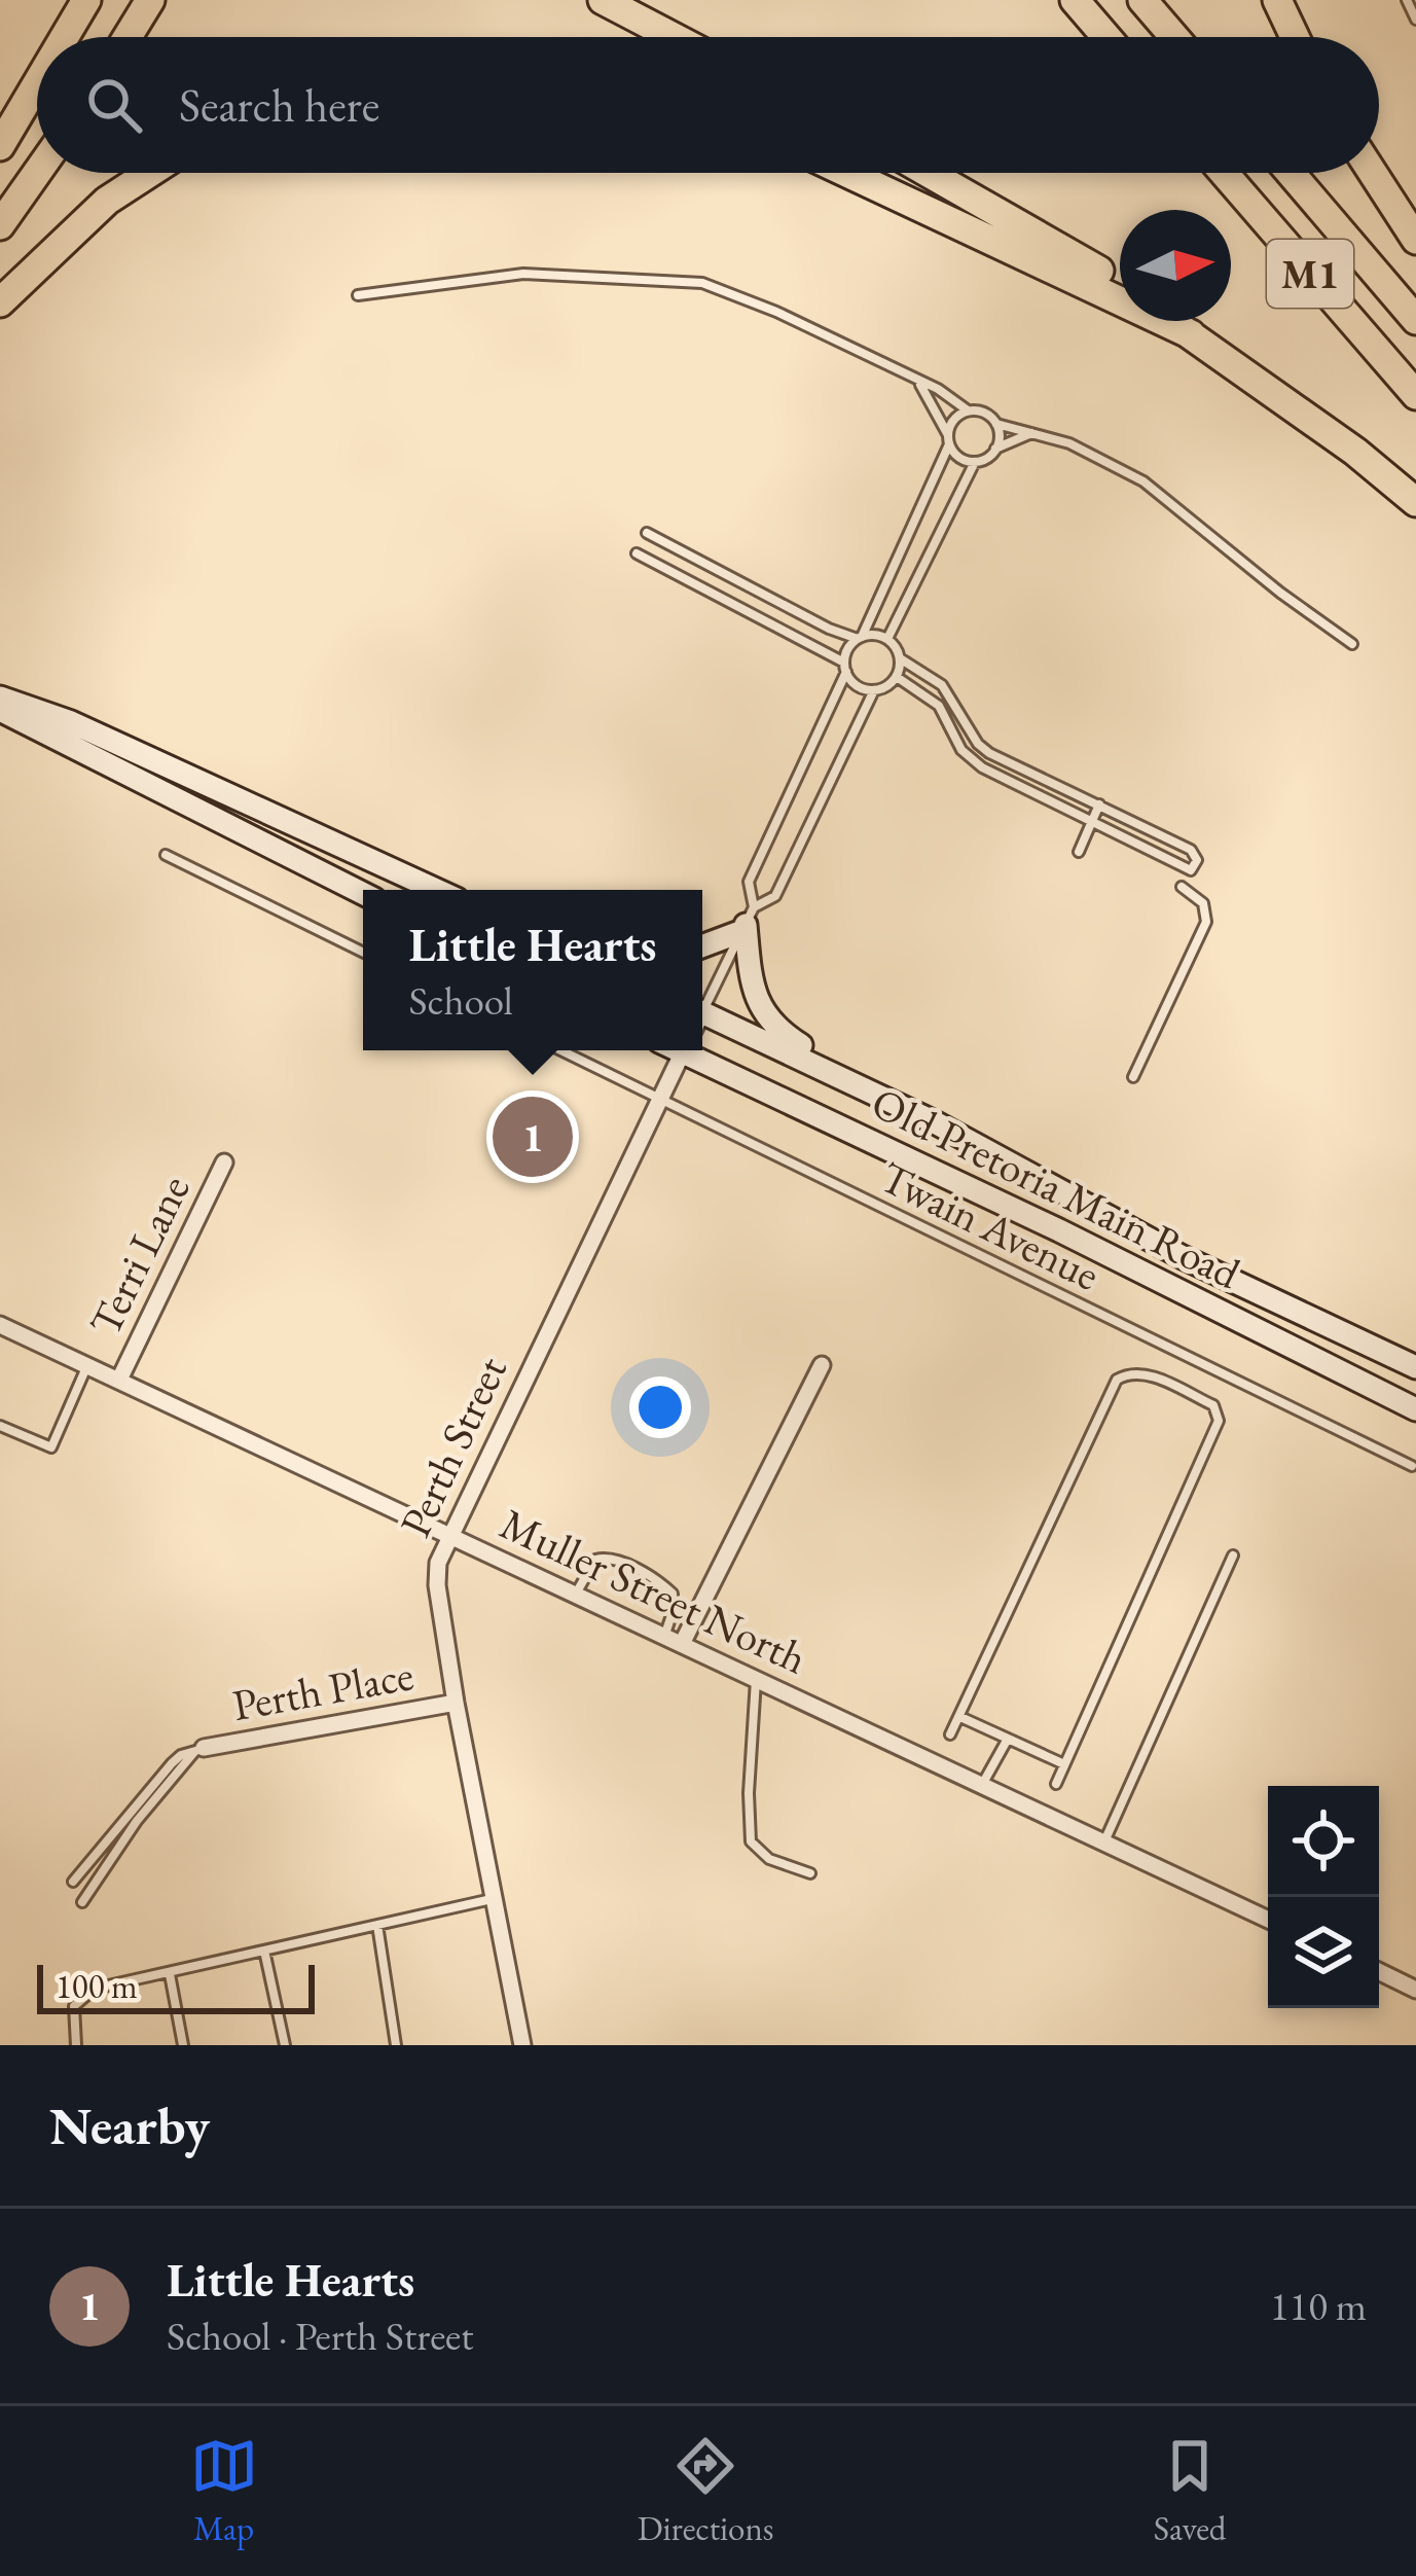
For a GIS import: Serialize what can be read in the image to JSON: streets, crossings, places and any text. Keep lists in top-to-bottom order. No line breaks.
{"streets":{"highway":["M1"],"main road":["Old Pretoria Main Road"],"street":["Terri Lane","Perth Street","Muller Street North","Perth Place"],"lane":["Twain Avenue"]},"crossings":[["Twain Avenue","Perth Street"],["Terri Lane","Muller Street North"],["Perth Street","Muller Street North"],["Perth Street","Perth Place"]],"scale_bar":"100 m","north":"right","page":{"search":"Search here","popup":["Little Hearts","School"],"pins":"1","scale":"100 m","heading":"Nearby","list":[{"mark":"1","name":"Little Hearts","note":"School · Perth Street","value":"110 m"}],"nav":["Map","Directions","Saved"]}}
